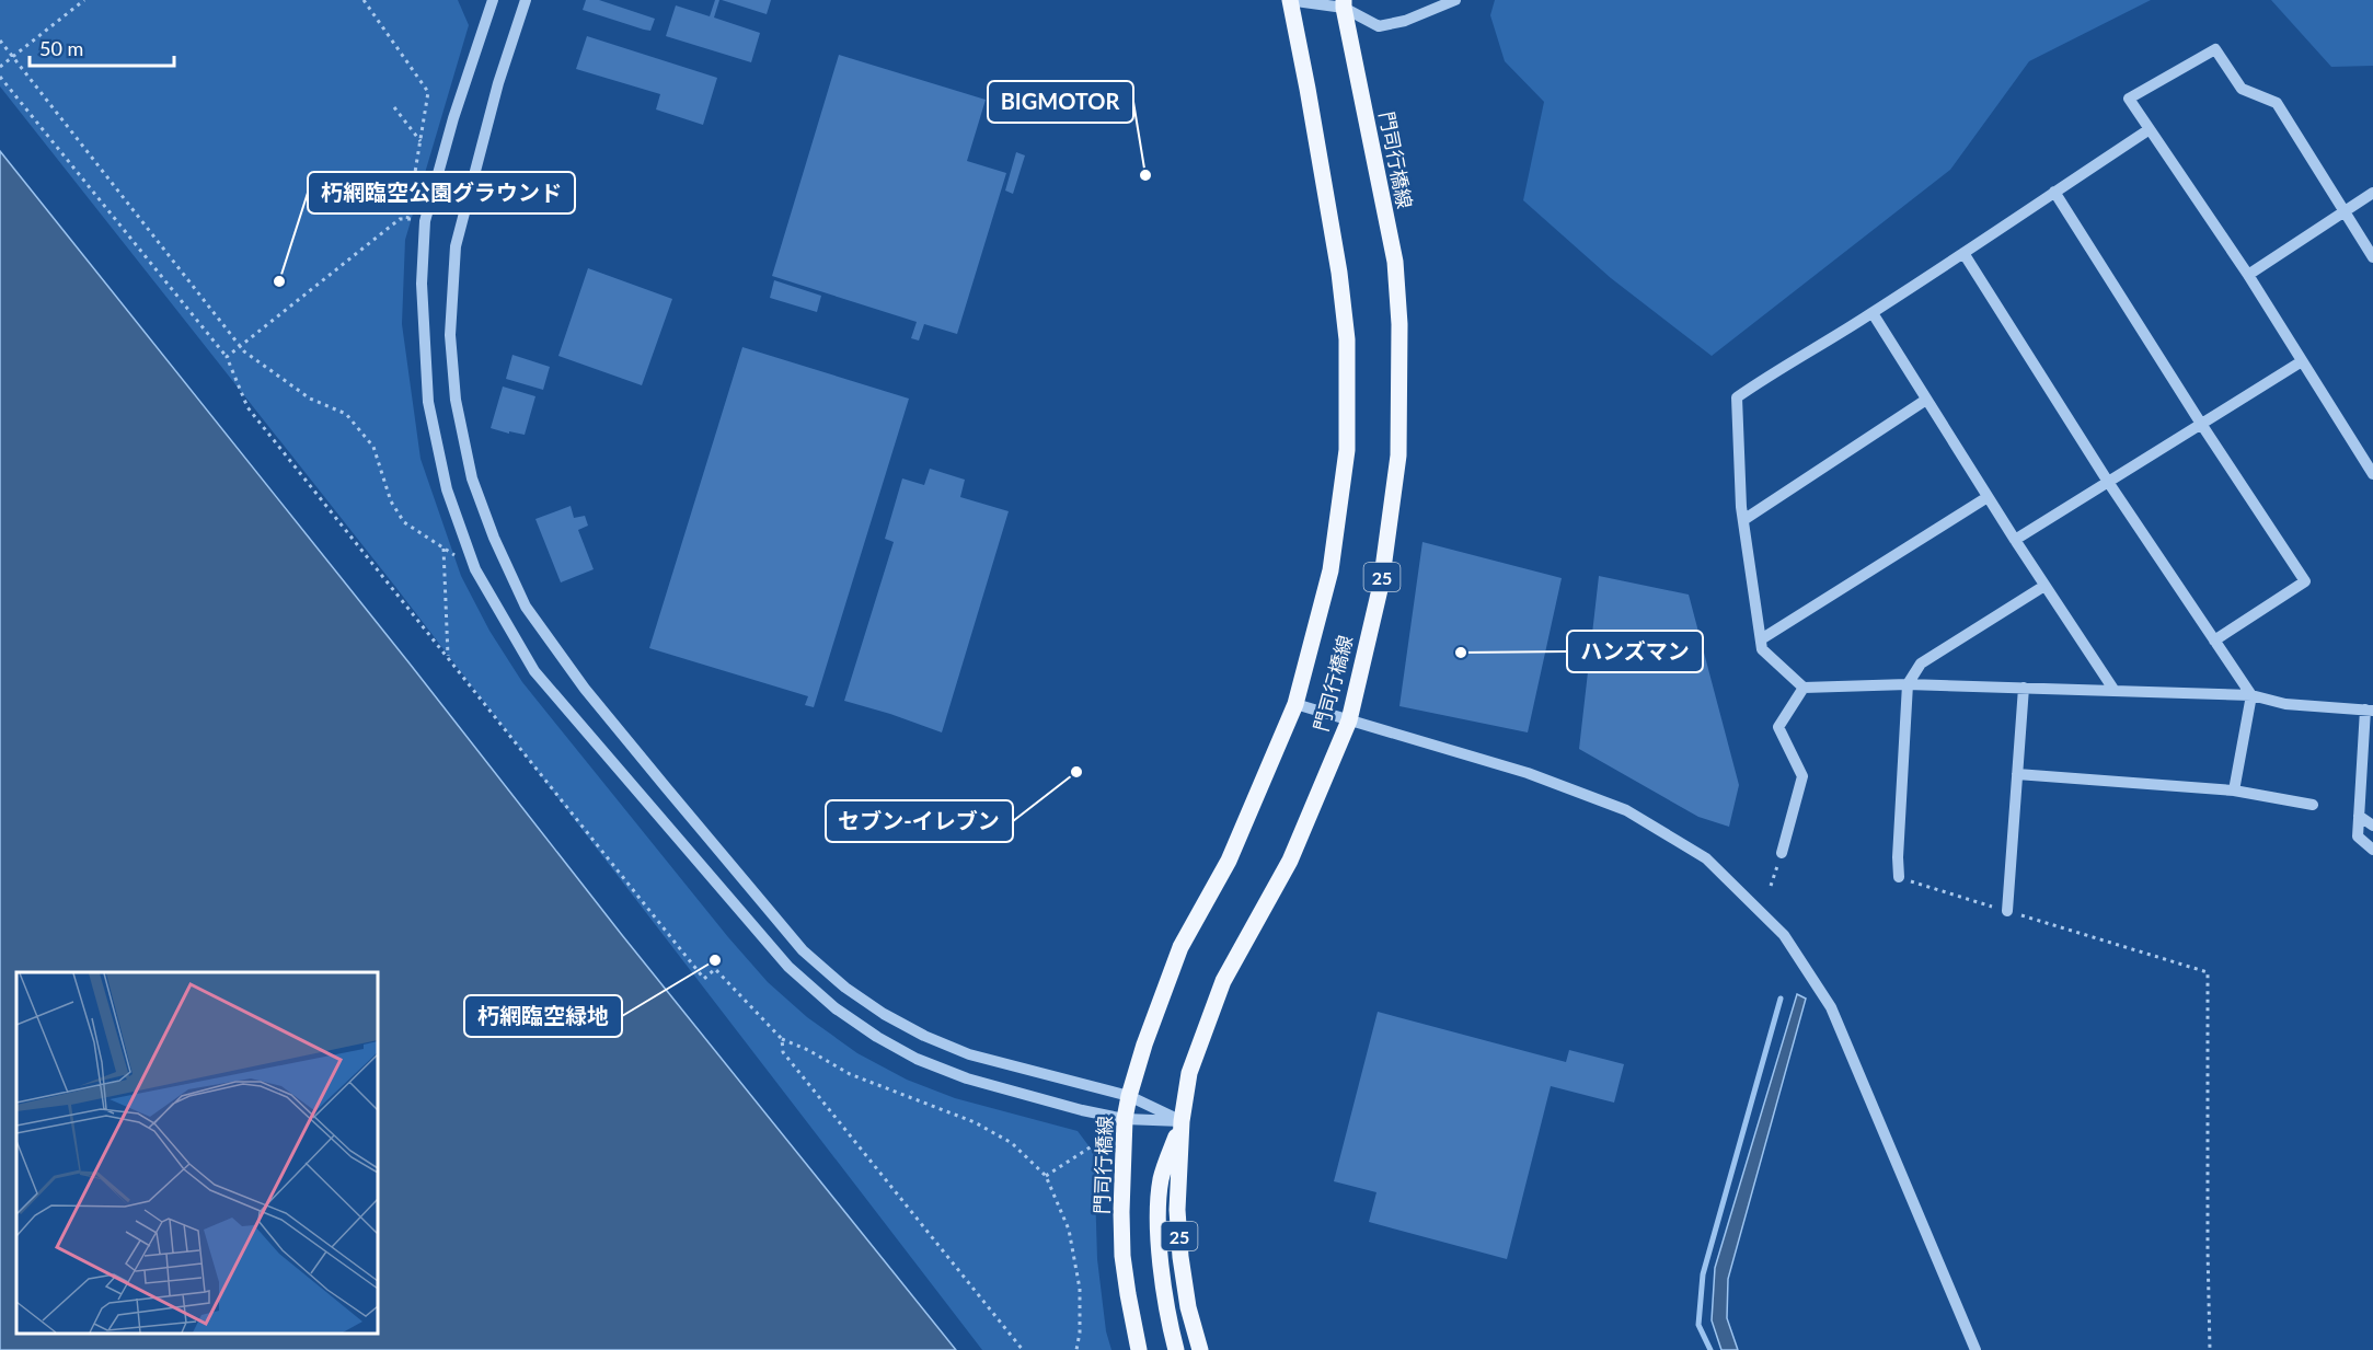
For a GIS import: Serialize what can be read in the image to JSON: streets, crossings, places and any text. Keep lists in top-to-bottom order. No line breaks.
{"streets":{"main road":["門司行橋線","25"]},"places":["BIGMOTOR","朽網臨空公園グラウンド","ハンズマン","セブン-イレブン","朽網臨空緑地"],"scale_bar":"50 m"}
